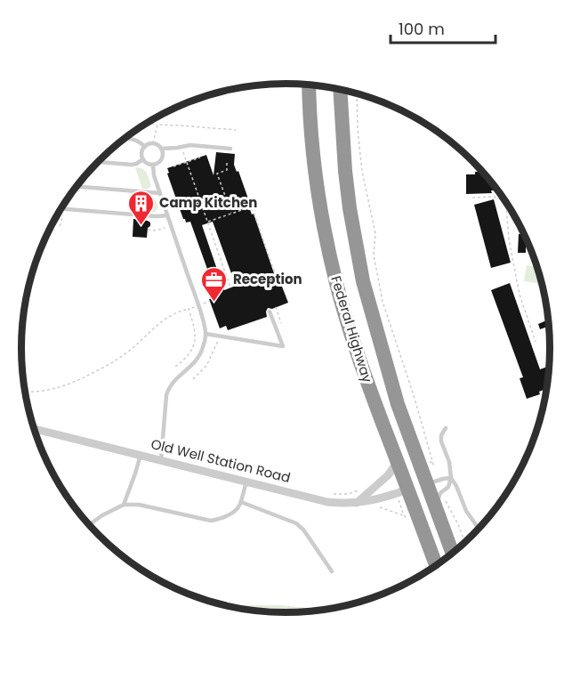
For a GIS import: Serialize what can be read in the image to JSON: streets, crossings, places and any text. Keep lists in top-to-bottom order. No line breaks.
{"streets":{"highway":["Federal Highway"],"street":["Old Well Station Road"]},"crossings":[["Federal Highway","Old Well Station Road"]],"places":{"building":["Camp Kitchen"],"office":["Reception"]},"scale_bar":"100 m"}
